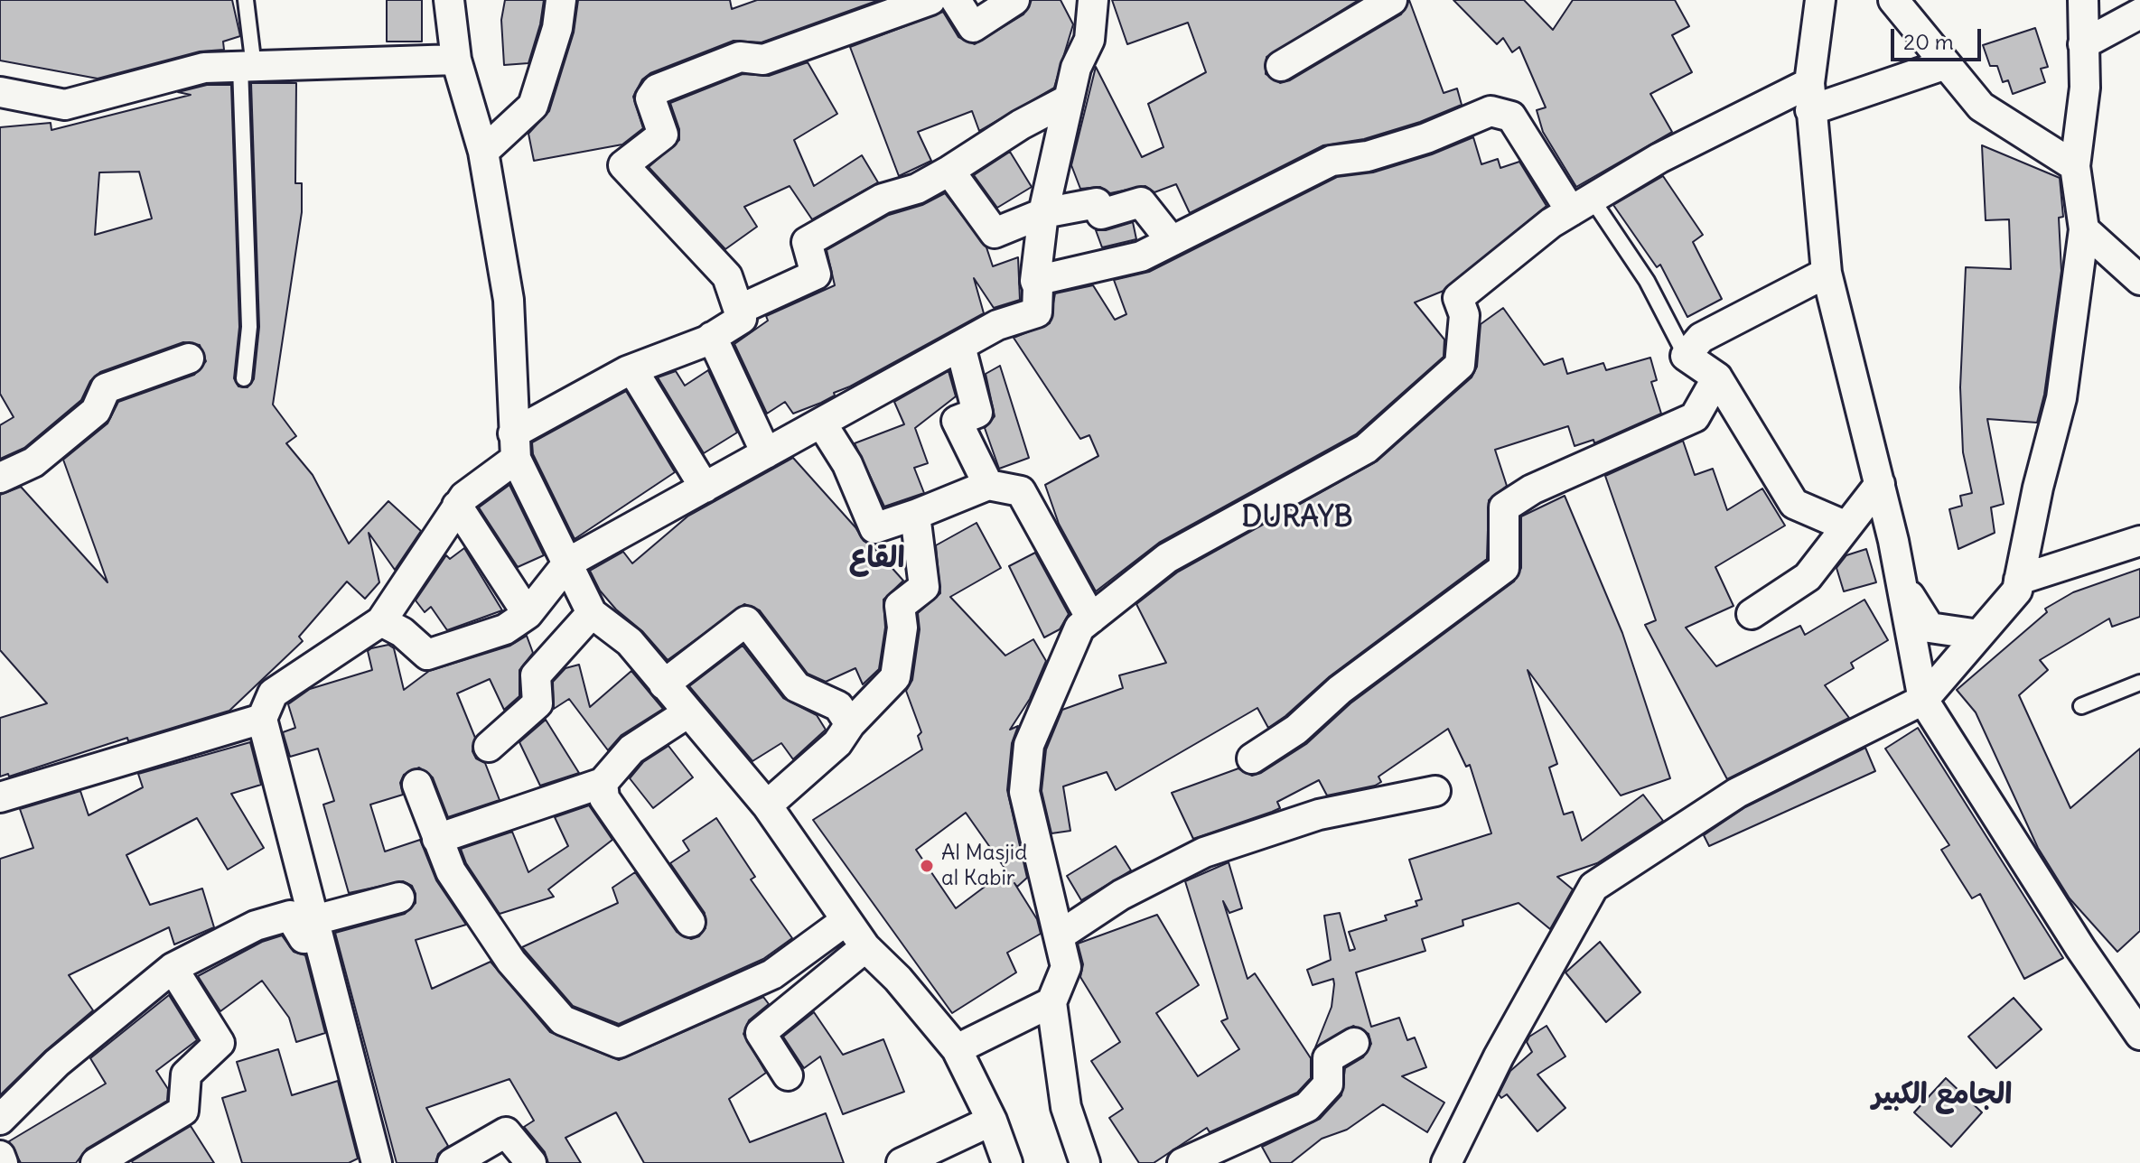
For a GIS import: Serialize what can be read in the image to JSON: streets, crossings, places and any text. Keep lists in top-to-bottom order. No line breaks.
{"districts":["DURAYB","القاع","الجامع الكبير"],"places":["Al Masjid al Kabir"],"scale_bar":"20 m"}
